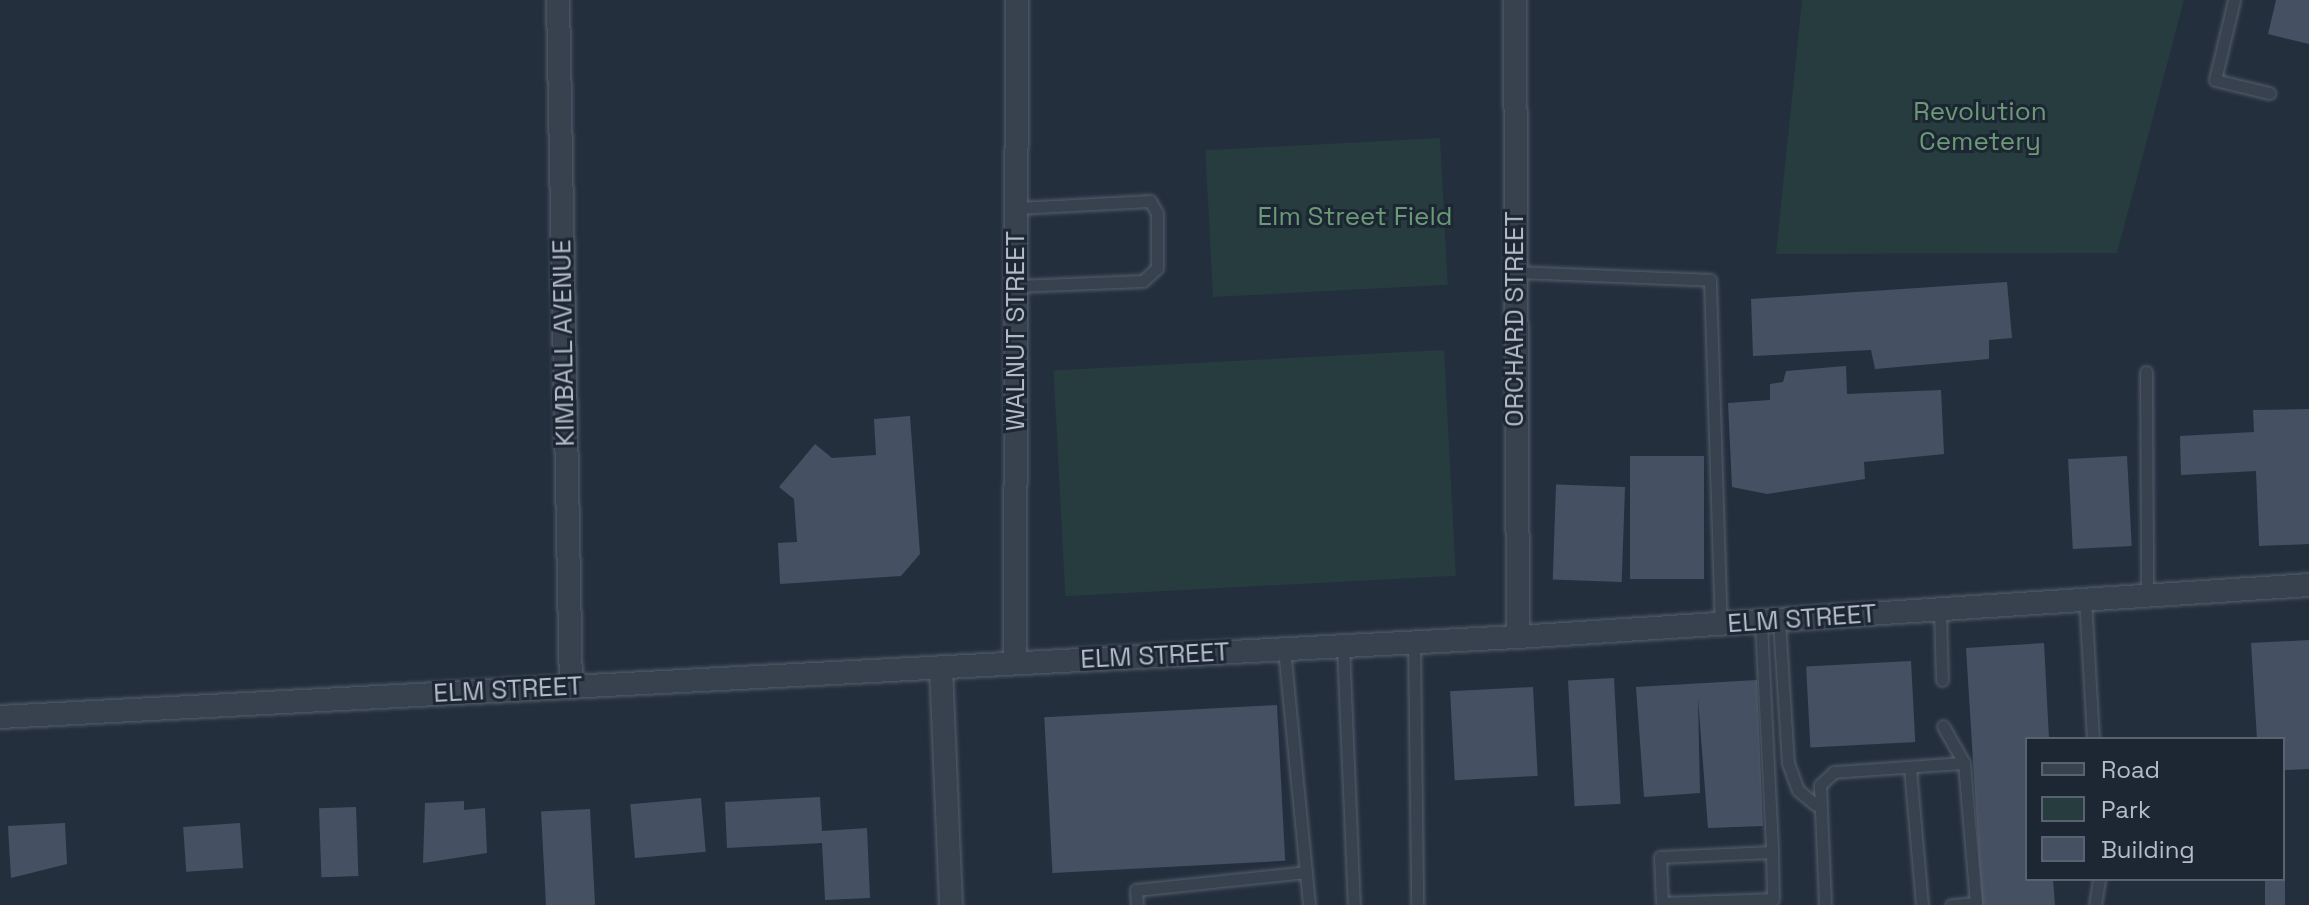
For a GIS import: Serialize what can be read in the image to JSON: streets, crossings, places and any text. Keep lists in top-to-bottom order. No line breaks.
{"streets":{"street":["ORCHARD STREET","WALNUT STREET","KIMBALL AVENUE","ELM STREET"]},"crossings":[["ORCHARD STREET","ELM STREET"],["WALNUT STREET","ELM STREET"],["KIMBALL AVENUE","ELM STREET"]],"parks":["Revolution Cemetery","Elm Street Field"],"legend":["Road","Park","Building"]}
